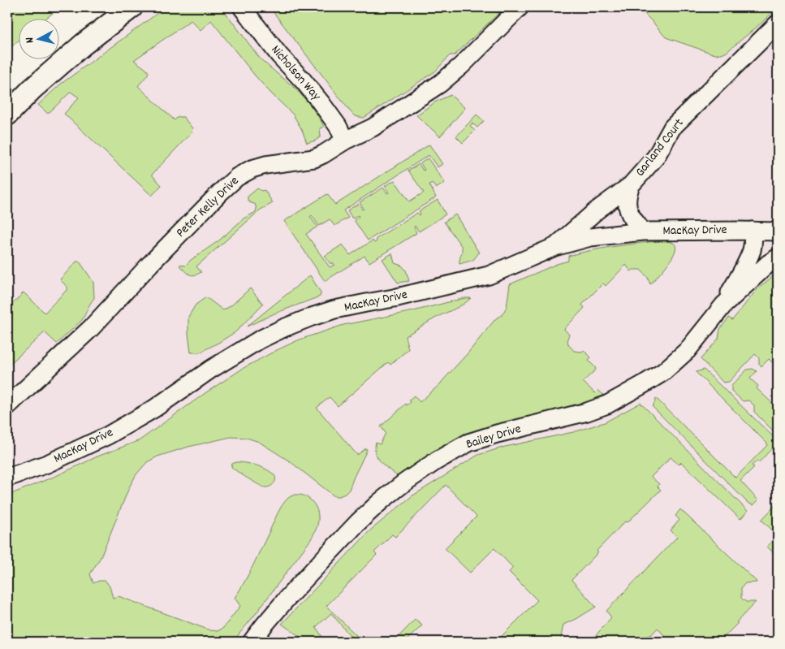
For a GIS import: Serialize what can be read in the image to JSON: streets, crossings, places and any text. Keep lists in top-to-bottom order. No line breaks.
{"streets":{"street":["Nicholson Way","Garland Court","Peter Kelly Drive","MacKay Drive","Bailey Drive"]},"crossings":[["Nicholson Way","Peter Kelly Drive"],["Garland Court","MacKay Drive"],["MacKay Drive","Bailey Drive"]],"north":"left"}
